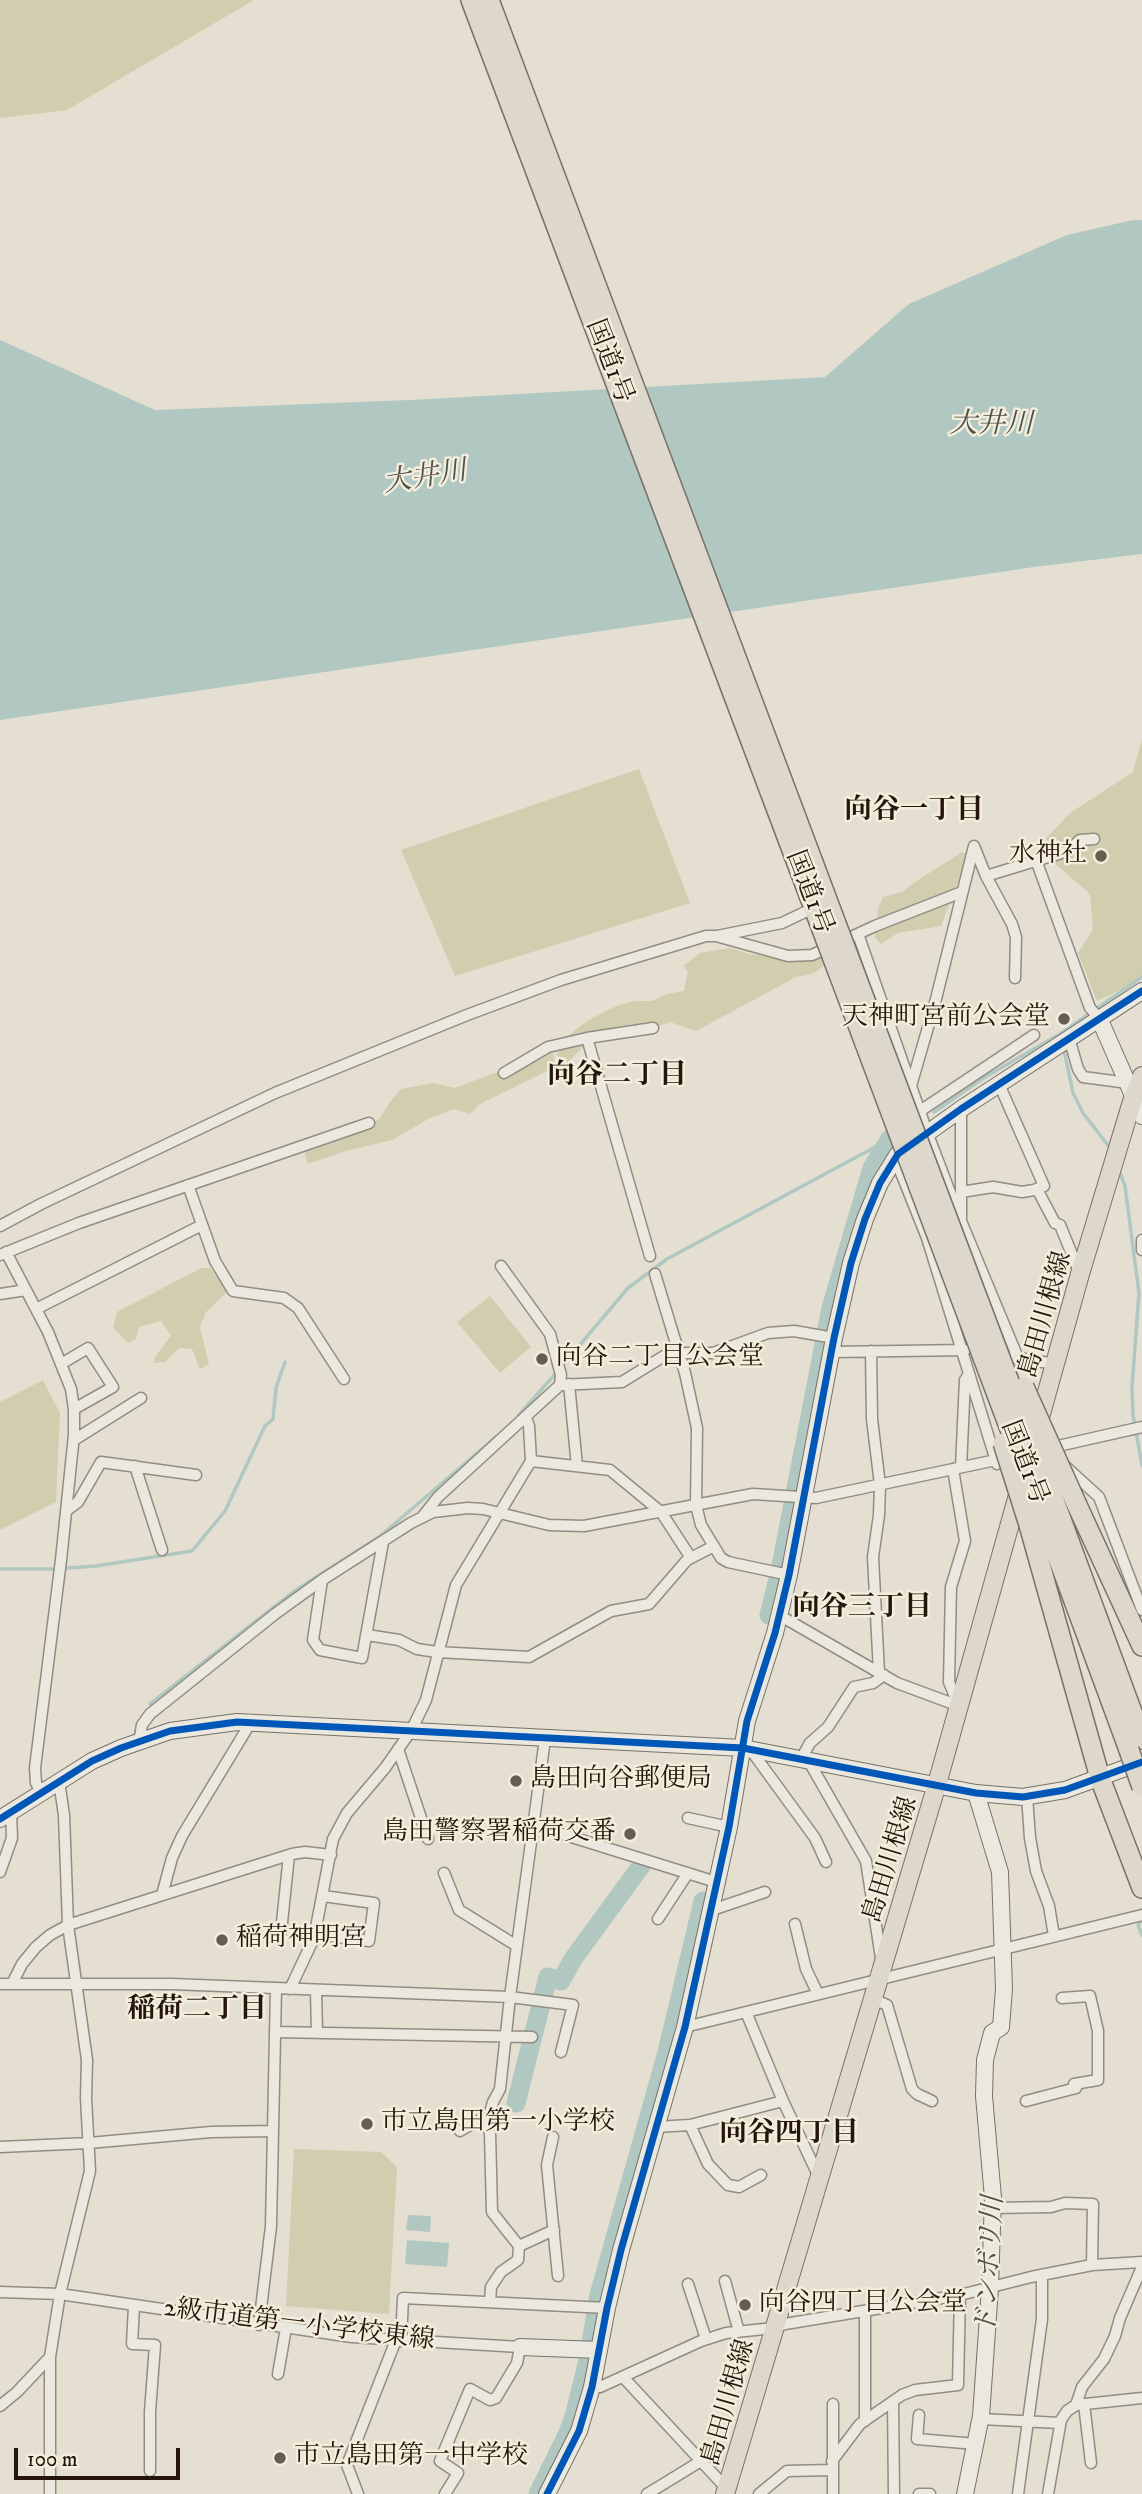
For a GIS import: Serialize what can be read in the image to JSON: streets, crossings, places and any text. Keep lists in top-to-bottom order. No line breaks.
{"streets":{"highway":["国道1号"],"main road":["島田川根線"],"street":["2級市道第一小学校東線"]},"districts":["向谷一丁目","向谷二丁目","向谷三丁目","稲荷二丁目","向谷四丁目"],"water":["大井川","ドンボリ川"],"places":["水神社","天神町宮前公会堂","向谷二丁目公会堂","島田向谷郵便局","島田警察署稲荷交番","稲荷神明宮","市立島田第一小学校","向谷四丁目公会堂","市立島田第一中学校"],"scale_bar":"100 m"}
